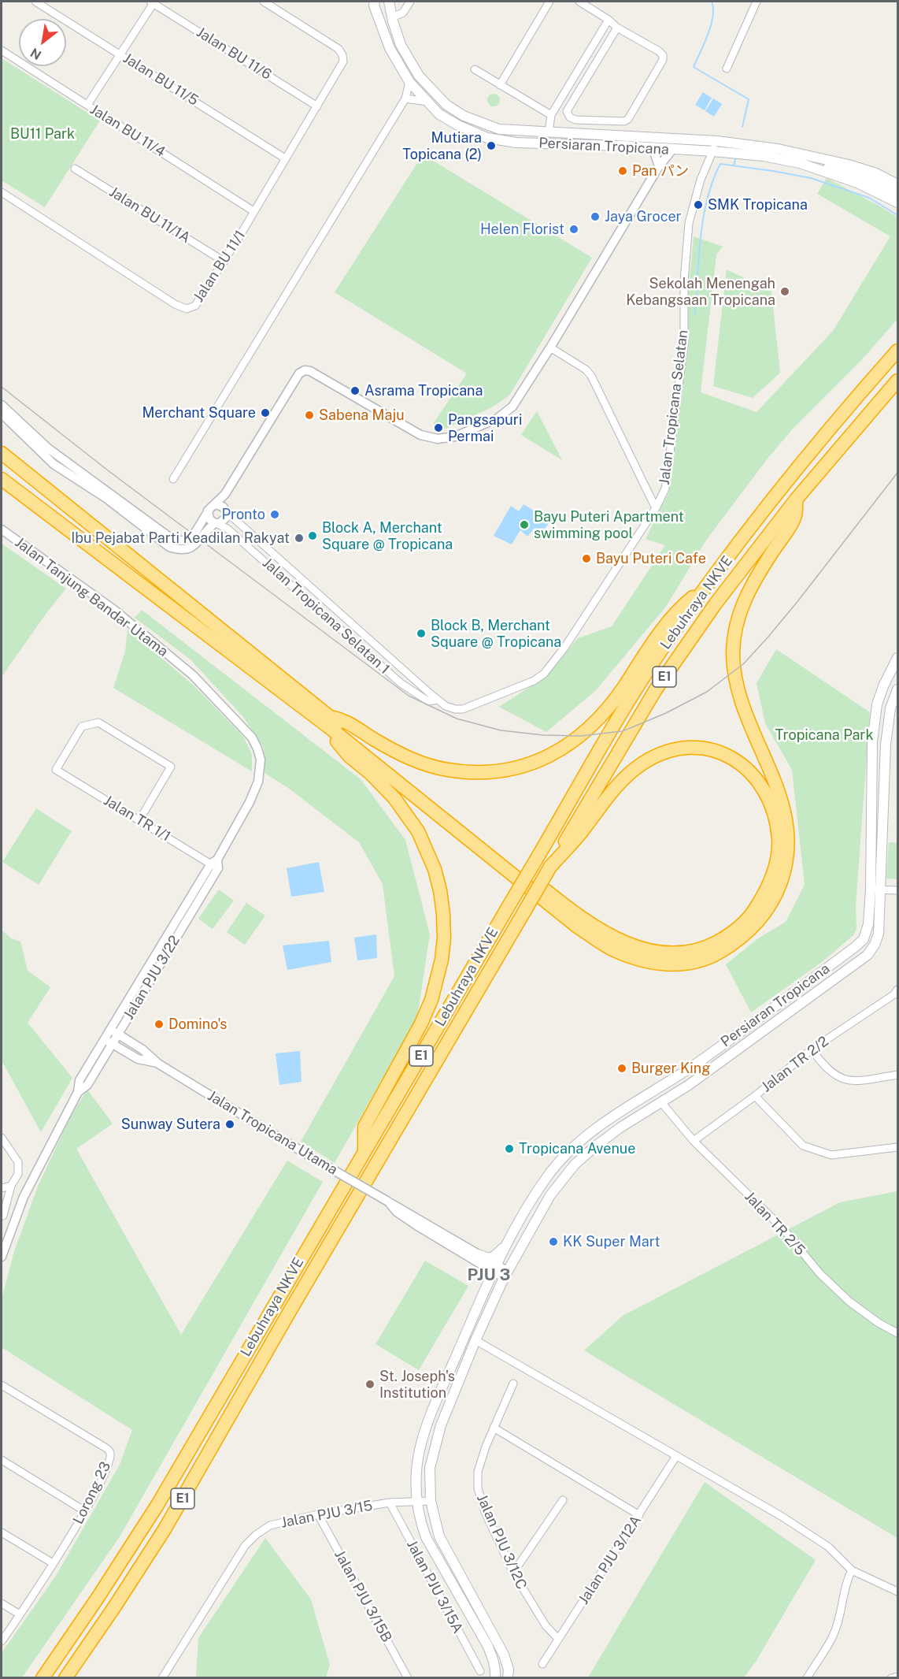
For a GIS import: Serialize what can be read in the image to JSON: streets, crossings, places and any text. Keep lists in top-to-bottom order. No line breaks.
{"streets":{"highway":["Lebuhraya NKVE","E1"],"main road":["Persiaran Tropicana"],"street":["Jalan BU 11/6","Jalan BU 11/5","Jalan BU 11/4","Jalan BU 11/1A","Jalan BU 11/1","Jalan Tropicana Selatan","Jalan Tanjung Bandar Utama","Jalan Tropicana Selatan 1","Jalan TR 1/1","Jalan PJU 3/22","Jalan TR 2/2","Jalan Tropicana Utama","Jalan TR 2/5","Lorong 23","Jalan PJU 3/15","Jalan PJU 3/12C","Jalan PJU 3/12A","Jalan PJU 3/15A","Jalan PJU 3/15B"]},"crossings":[["Jalan BU 11/6","Jalan BU 11/1"],["Jalan BU 11/5","Jalan BU 11/1"],["Jalan BU 11/4","Jalan BU 11/1"],["Persiaran Tropicana","Jalan Tropicana Utama"],["Persiaran Tropicana","Jalan TR 2/5"],["Persiaran Tropicana","Jalan PJU 3/15"],["Jalan BU 11/1A","Jalan BU 11/1"],["Jalan Tropicana Selatan","Jalan Tropicana Selatan 1"],["Jalan Tanjung Bandar Utama","Jalan PJU 3/22"],["Jalan TR 1/1","Jalan PJU 3/22"],["Jalan PJU 3/22","Jalan Tropicana Utama"],["Jalan TR 2/2","Jalan TR 2/5"],["Jalan PJU 3/15","Jalan PJU 3/15A"],["Jalan PJU 3/15","Jalan PJU 3/15B"],["Jalan PJU 3/12C","Jalan PJU 3/12A"]],"districts":["PJU 3"],"parks":["BU11 Park","Tropicana Park"],"places":["Mutiara Topicana (2)","Pan パン","SMK Tropicana","Jaya Grocer","Helen Florist","Sekolah Menengah Kebangsaan Tropicana","Asrama Tropicana","Merchant Square","Sabena Maju","Pangsapuri Permai","Pronto","Bayu Puteri Apartment swimming pool","Block A, Merchant Square @ Tropicana","Ibu Pejabat Parti Keadilan Rakyat","Bayu Puteri Cafe","Block B, Merchant Square @ Tropicana","Domino's","Burger King","Sunway Sutera","Tropicana Avenue","KK Super Mart","St. Joseph's Institution"],"north":"bottom left"}
